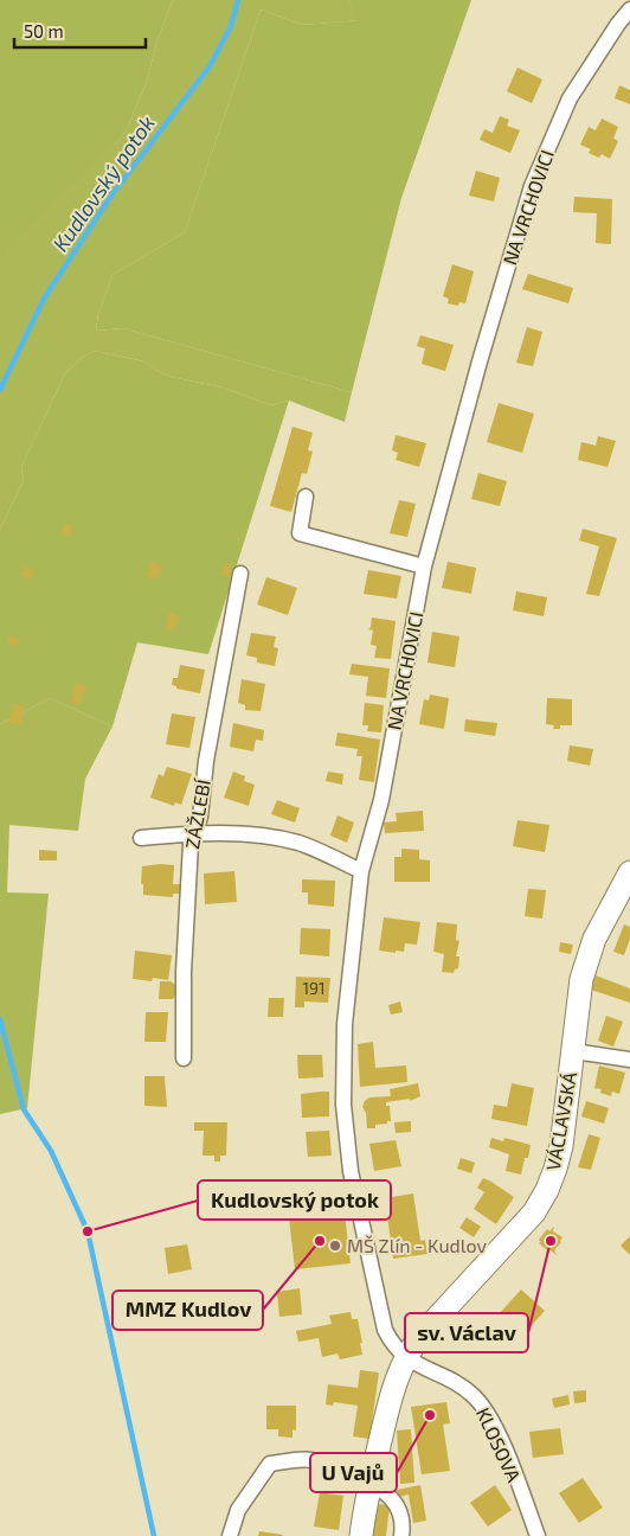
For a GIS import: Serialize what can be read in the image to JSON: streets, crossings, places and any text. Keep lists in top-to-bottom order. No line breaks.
{"streets":{"street":["NA VRCHOVICI","ZÁŽLEBÍ","VÁCLAVSKÁ","KLOSOVA"]},"crossings":[["NA VRCHOVICI","VÁCLAVSKÁ"],["NA VRCHOVICI","KLOSOVA"],["VÁCLAVSKÁ","KLOSOVA"]],"water":["Kudlovský potok"],"places":["Kudlovský potok","MMZ Kudlov","sv. Václav","MŠ Zlín - Kudlov","U Vajů"],"house_numbers":["191"],"scale_bar":"50 m"}
